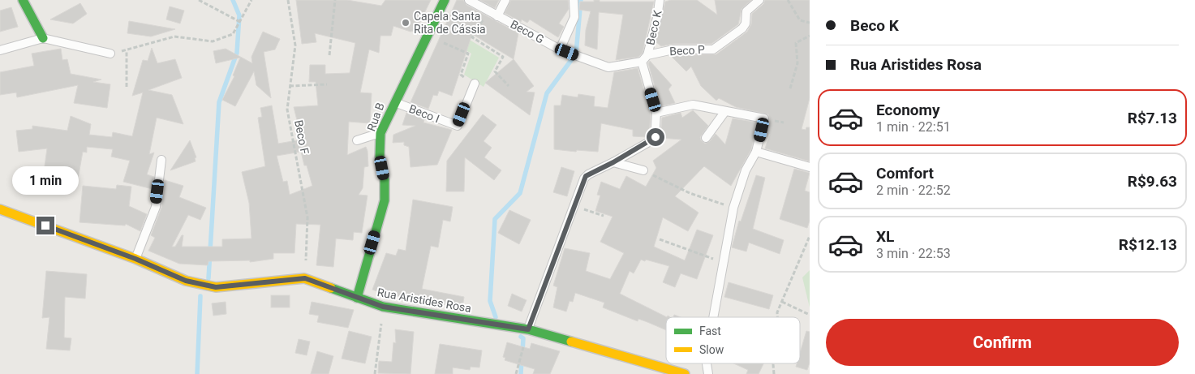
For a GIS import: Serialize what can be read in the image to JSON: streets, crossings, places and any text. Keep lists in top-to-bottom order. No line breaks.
{"streets":{"street":["Rua B","Rua Aristides Rosa"],"lane":["Beco K","Beco G","Beco P","Beco I"],"path":["Beco F"]},"crossings":[["Beco K","Beco G"],["Beco K","Beco P"],["Beco G","Beco P"],["Beco I","Rua B"],["Rua B","Rua Aristides Rosa"],["Beco F","Rua Aristides Rosa"]],"places":["Capela Santa Rita de Cássia"],"legend":["Fast","Slow"],"page":{"banner":["Beco K","Rua Aristides Rosa"],"list":[{"name":"Economy","note":"1 min · 22:51","value":"R$7.13"},{"name":"Comfort","note":"2 min · 22:52","value":"R$9.63"},{"name":"XL","note":"3 min · 22:53","value":"R$12.13"}],"bubble":"1 min","buttons":"Confirm"}}
